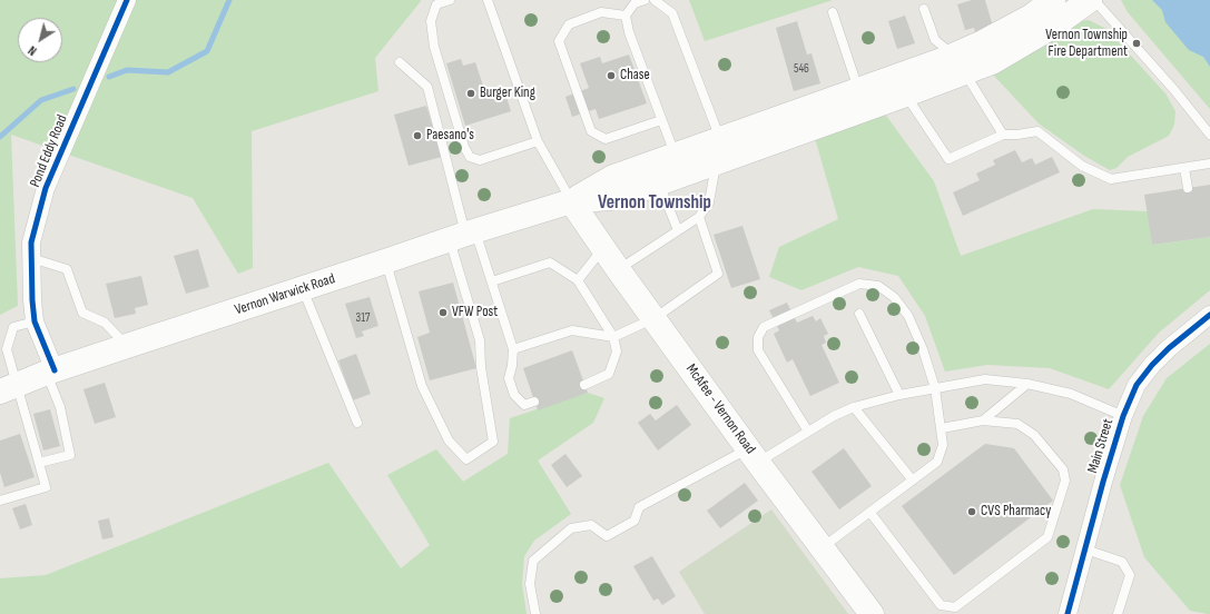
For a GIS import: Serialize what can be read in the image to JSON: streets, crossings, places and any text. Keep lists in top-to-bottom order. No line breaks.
{"streets":{"main road":["Vernon Warwick Road","McAfee - Vernon Road"],"street":["Pond Eddy Road","Main Street"]},"crossings":[["Pond Eddy Road","Vernon Warwick Road"],["Vernon Warwick Road","McAfee - Vernon Road"]],"districts":["Vernon Township"],"places":["Vernon Township Fire Department","Chase","Burger King","Paesano's","VFW Post","CVS Pharmacy"],"house_numbers":["546","317"],"north":"bottom left"}
